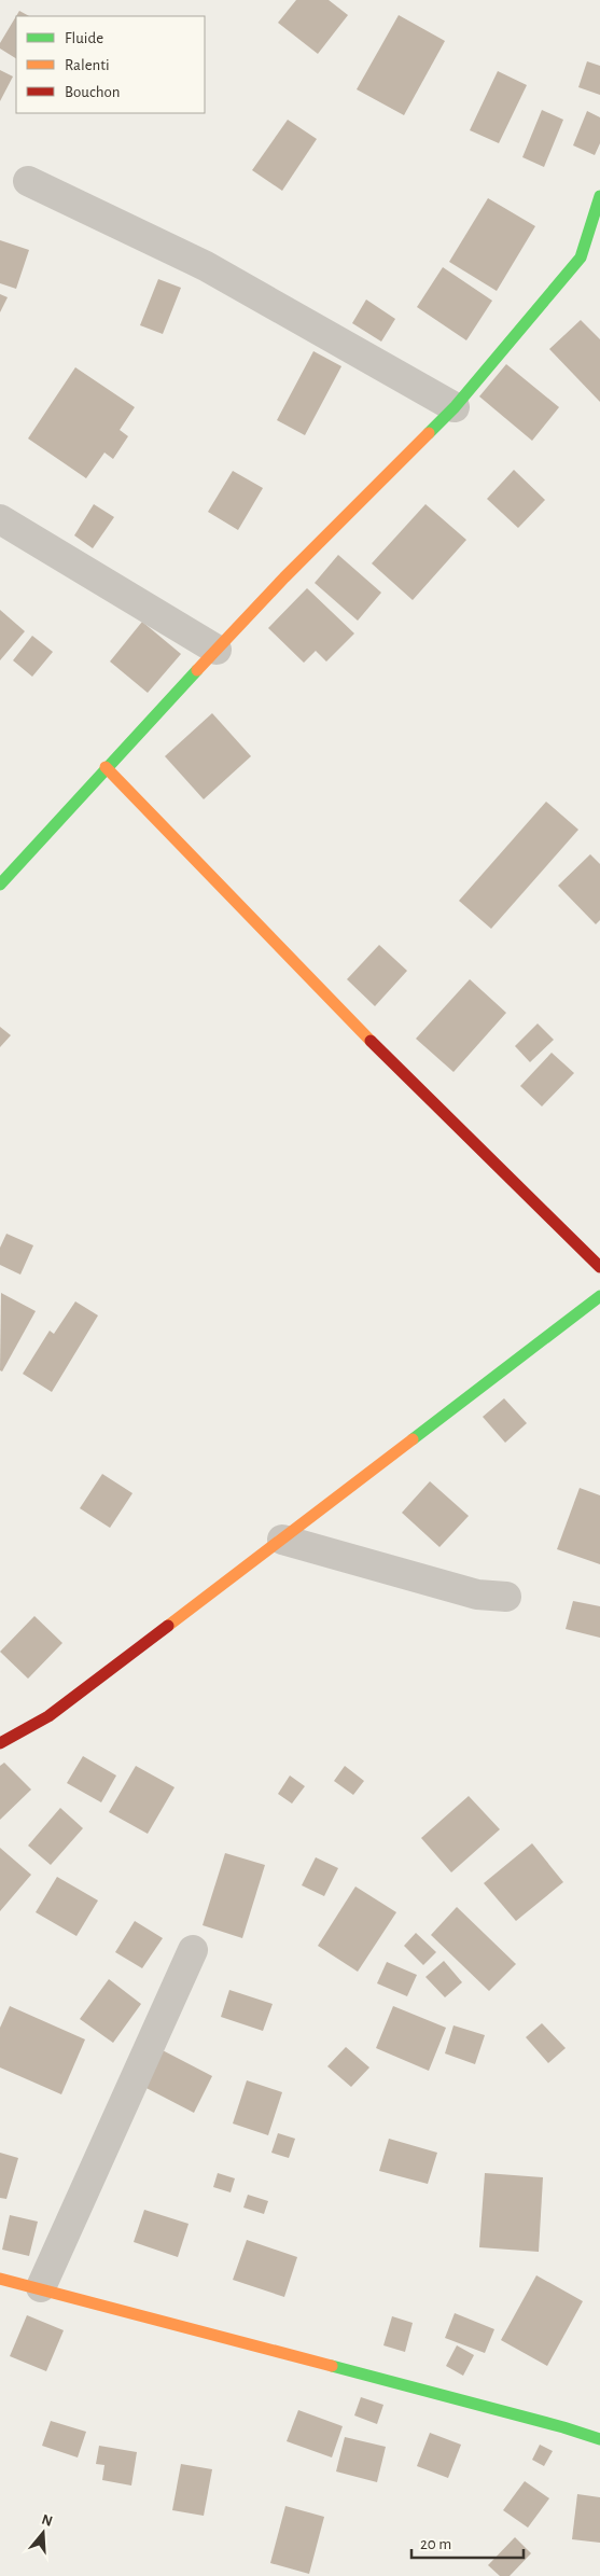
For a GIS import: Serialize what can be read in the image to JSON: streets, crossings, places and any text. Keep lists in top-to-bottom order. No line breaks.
{"legend":["Fluide","Ralenti","Bouchon"],"scale_bar":"20 m","north":"top"}
